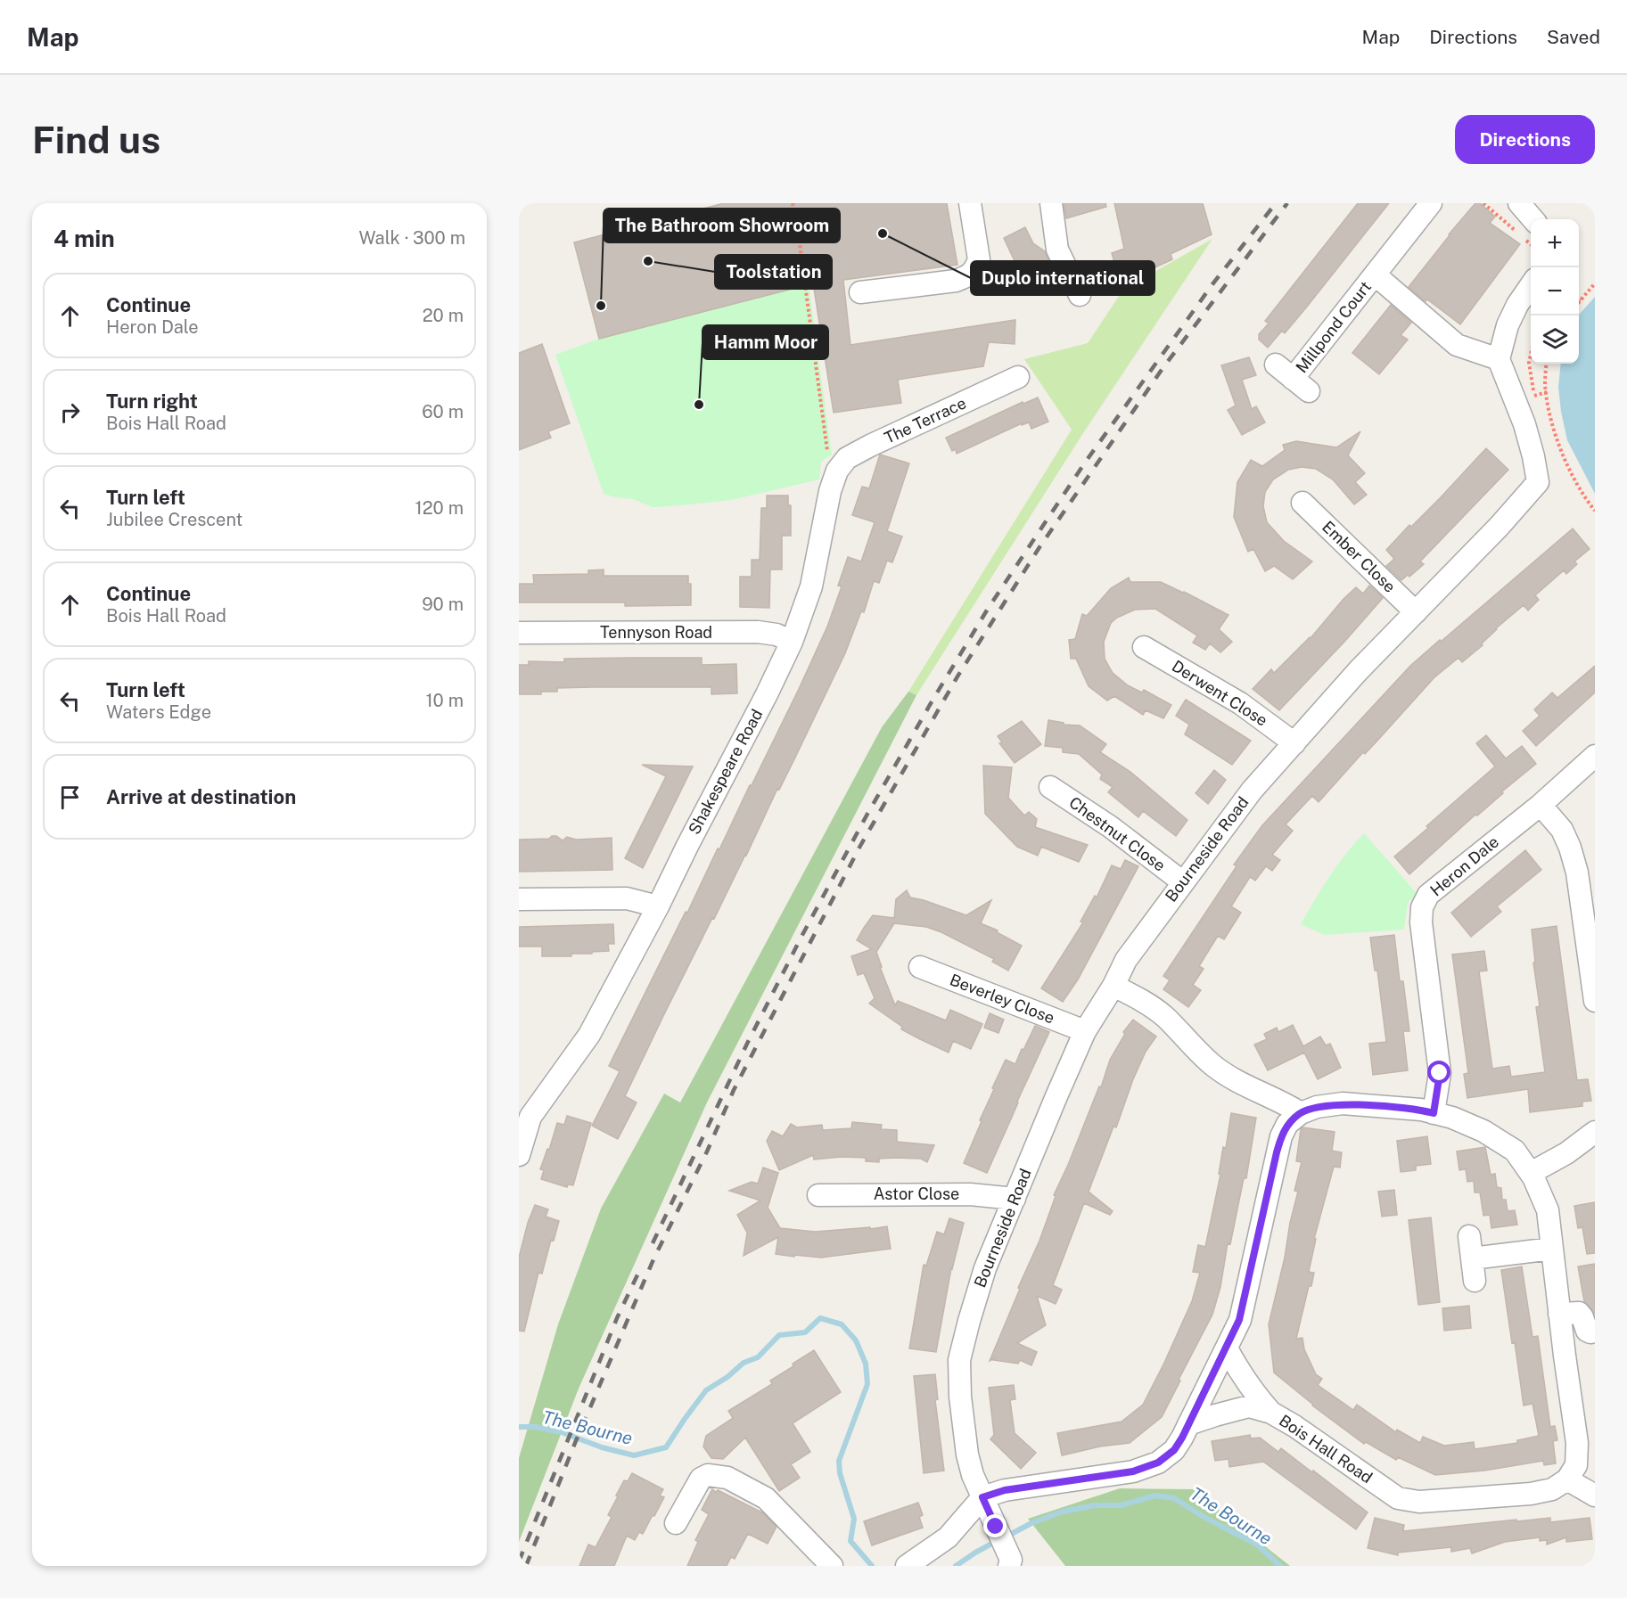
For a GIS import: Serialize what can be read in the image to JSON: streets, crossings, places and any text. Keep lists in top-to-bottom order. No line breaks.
{"streets":{"street":["Millpond Court","The Terrace","Ember Close","Tennyson Road","Derwent Close","Shakespeare Road","Chestnut Close","Bourneside Road","Heron Dale","Beverley Close","Astor Close","Bois Hall Road"]},"crossings":[["Millpond Court","Bourneside Road"],["The Terrace","Shakespeare Road"],["Ember Close","Bourneside Road"],["Tennyson Road","Shakespeare Road"],["Derwent Close","Bourneside Road"],["Chestnut Close","Bourneside Road"],["Bourneside Road","Beverley Close"],["Bourneside Road","Astor Close"]],"water":["The Bourne"],"places":["Duplo international","Toolstation","The Bathroom Showroom","Hamm Moor"],"page":{"header":"Map","nav":["Map","Directions","Saved"],"buttons":"Directions","title":"Find us","heading":["4 min","Walk · 300 m"],"map_buttons":["+","−"],"list":[["Continue","Heron Dale","20 m"],["Turn right","Bois Hall Road","60 m"],["Turn left","Jubilee Crescent","120 m"],["Continue","Bois Hall Road","90 m"],["Turn left","Waters Edge","10 m"],"Arrive at destination"]}}
